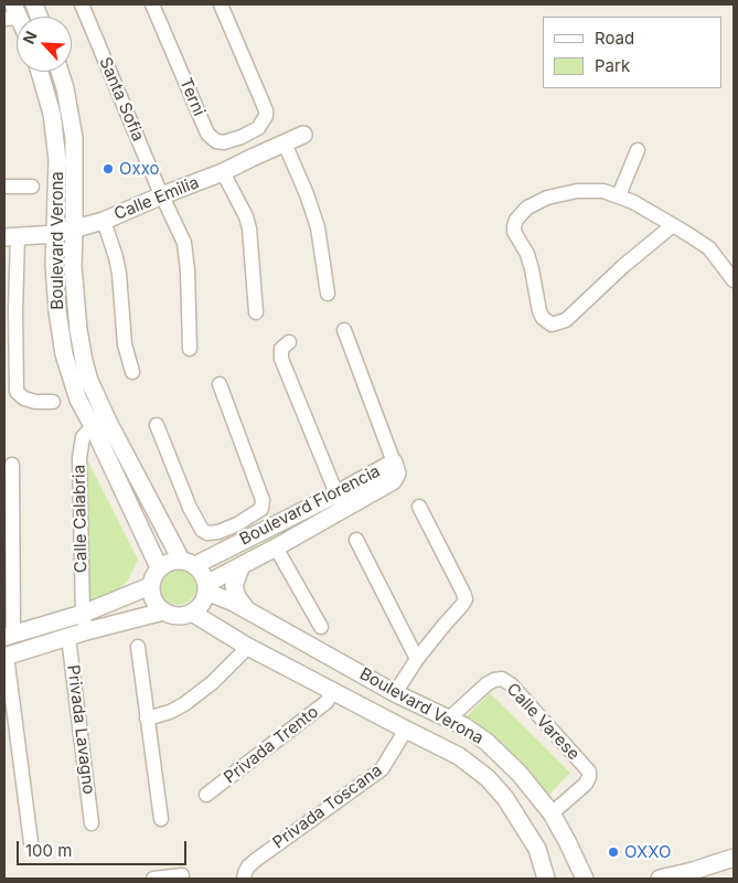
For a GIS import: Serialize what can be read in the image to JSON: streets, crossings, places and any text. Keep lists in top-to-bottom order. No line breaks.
{"streets":{"street":["Terni","Santa Sofia","Calle Emilia","Boulevard Verona","Boulevard Florencia","Calle Calabria","Calle Varese","Privada Lavagno","Privada Trento","Privada Toscana"]},"crossings":[["Santa Sofia","Calle Emilia"],["Calle Emilia","Boulevard Verona"],["Boulevard Verona","Boulevard Florencia"],["Boulevard Verona","Calle Calabria"],["Boulevard Verona","Calle Varese"],["Boulevard Verona","Privada Trento"],["Boulevard Verona","Privada Toscana"]],"places":["Oxxo","OXXO"],"legend":["Road","Park"],"scale_bar":"100 m","north":"top left"}
